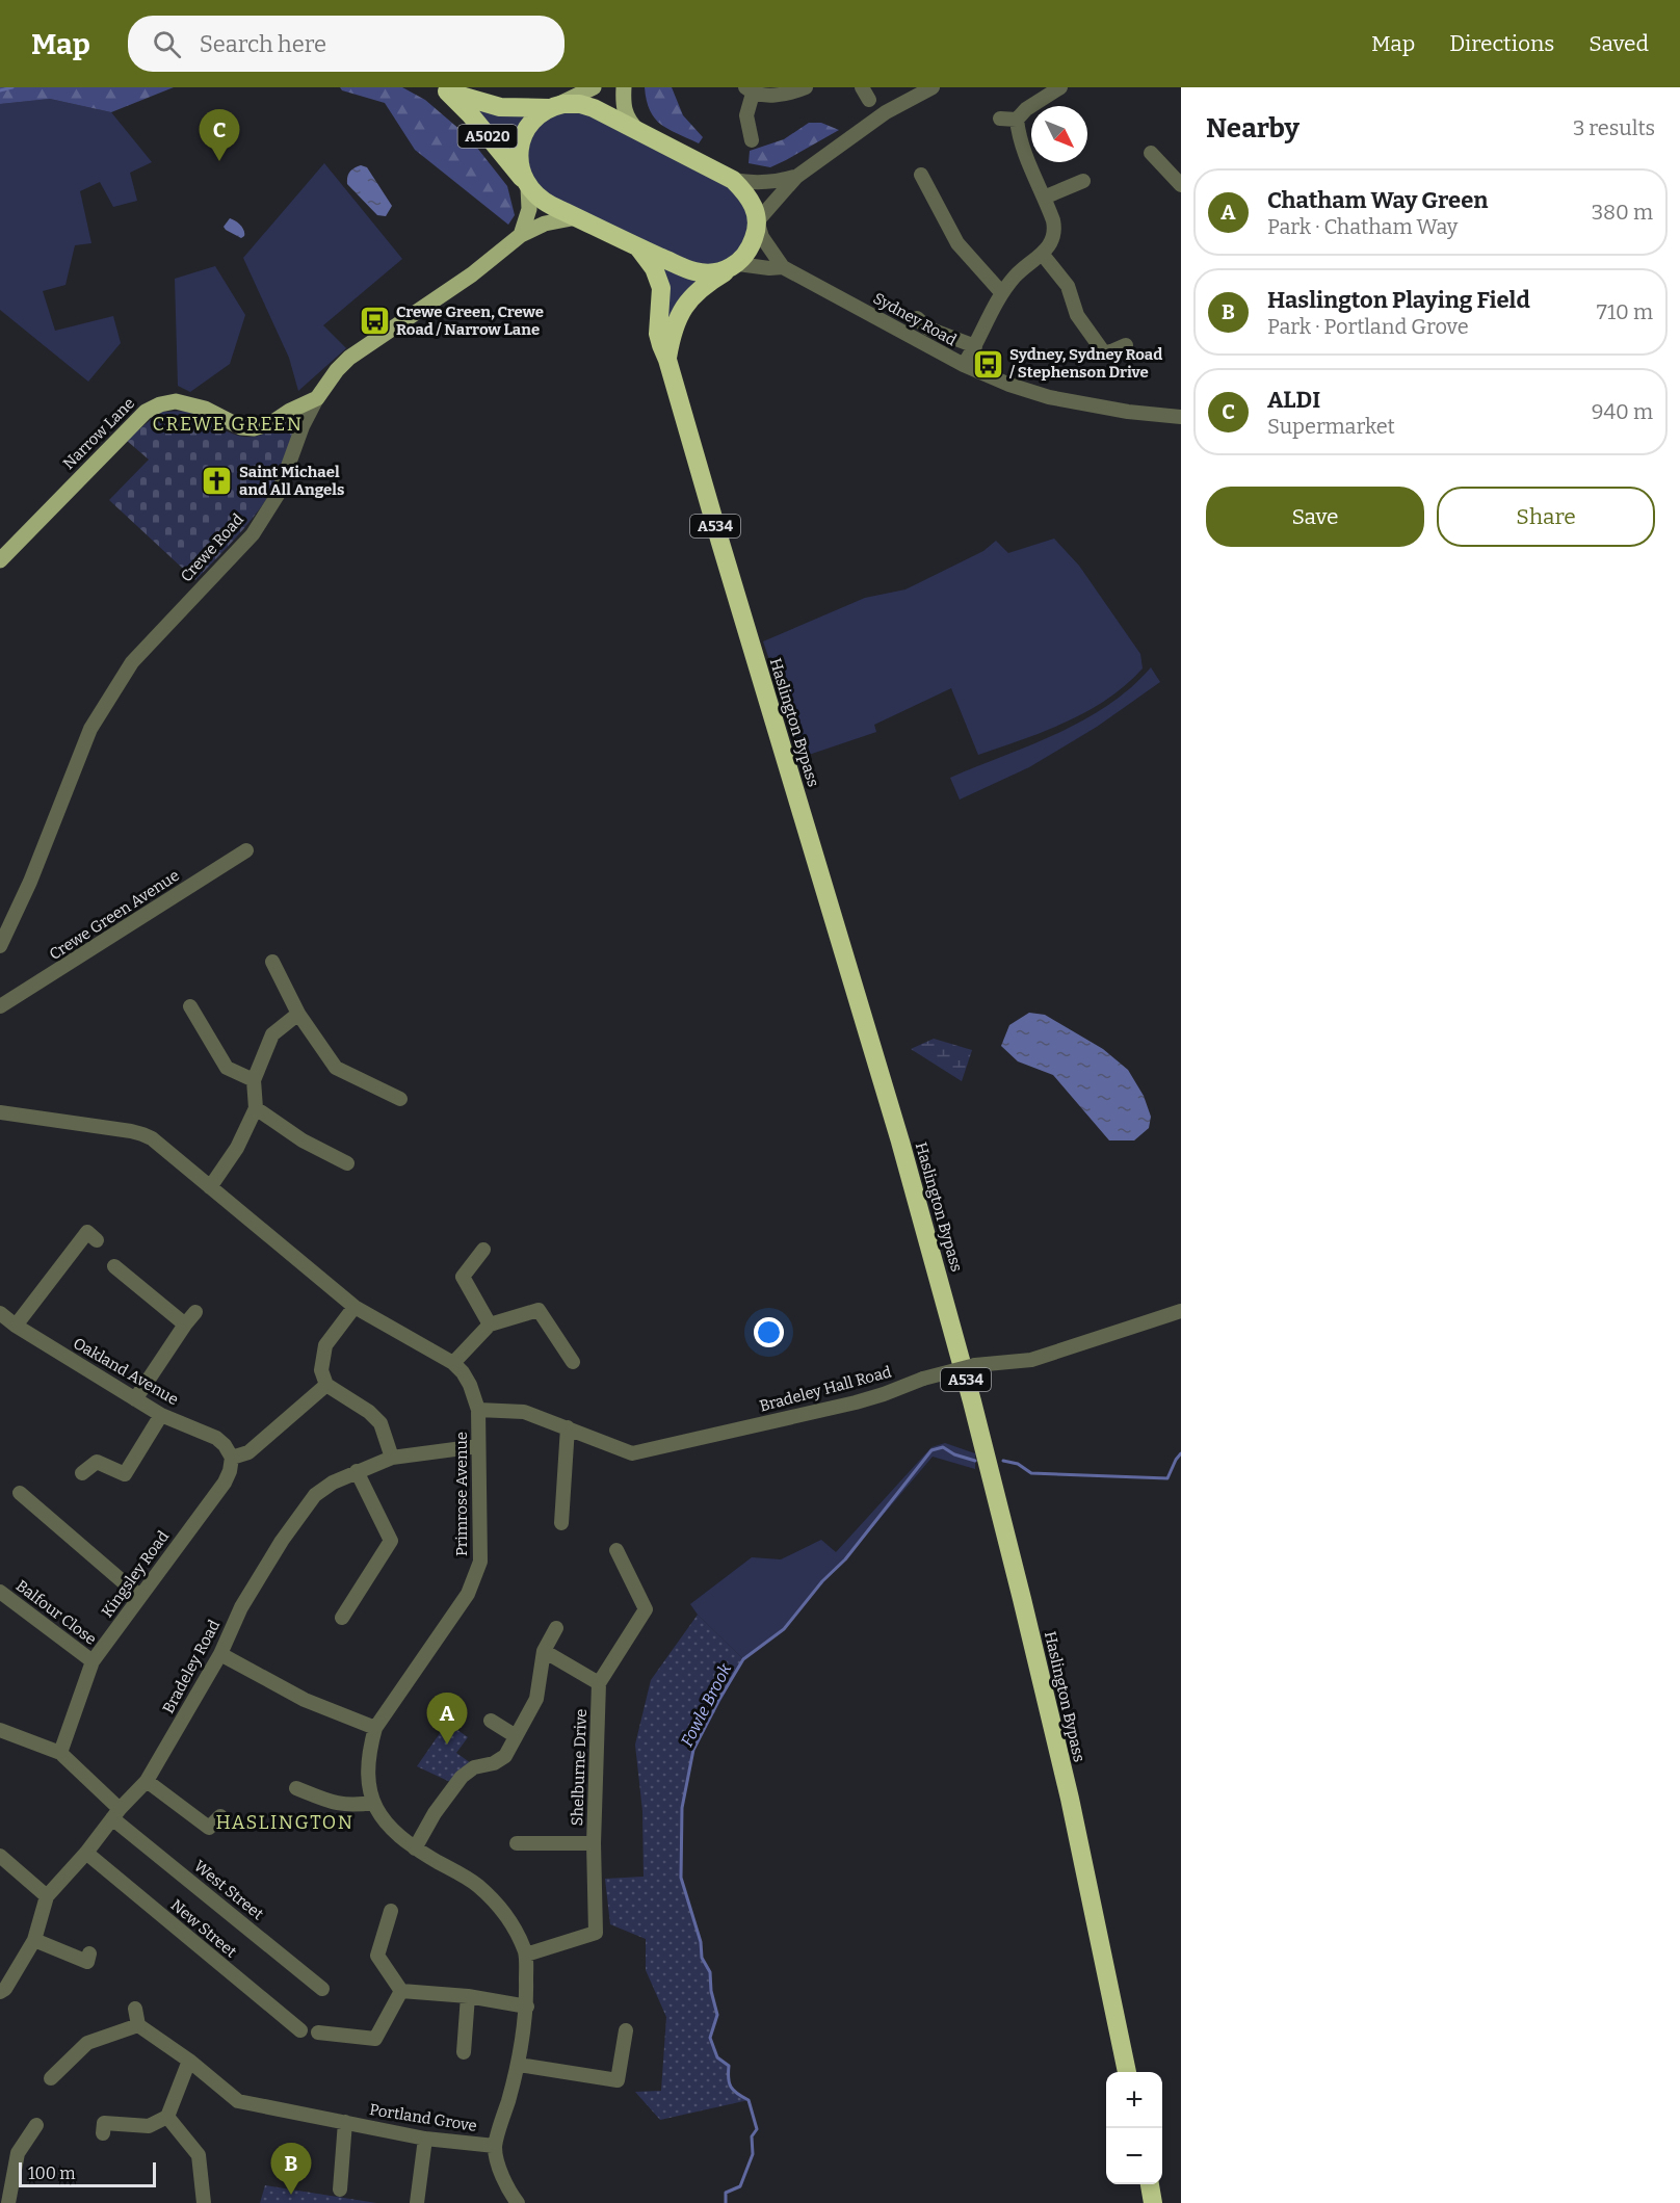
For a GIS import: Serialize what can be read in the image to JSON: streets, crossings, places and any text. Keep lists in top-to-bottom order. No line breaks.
{"streets":{"highway":["A5020","A534","Haslington Bypass"],"main road":["Narrow Lane","Crewe Road"],"street":["Sydney Road","Crewe Green Avenue","Oakland Avenue","Bradeley Hall Road","Primrose Avenue","Kingsley Road","Balfour Close","Bradeley Road","Shelburne Drive","West Street","New Street","Portland Grove"]},"crossings":[["Sydney Road","Haslington Bypass"],["Narrow Lane","Crewe Road"],["Oakland Avenue","Kingsley Road"],["Bradeley Hall Road","Primrose Avenue"],["Primrose Avenue","Bradeley Road"],["Primrose Avenue","Shelburne Drive"],["Primrose Avenue","Portland Grove"],["Kingsley Road","Balfour Close"],["Bradeley Road","West Street"],["Bradeley Road","New Street"]],"districts":["CREWE GREEN","HASLINGTON"],"water":["Fowle Brook"],"places":{"bus stop":["Crewe Green, Crewe Road / Narrow Lane","Sydney, Sydney Road / Stephenson Drive"],"church":["Saint Michael and All Angels"]},"scale_bar":"100 m","north":"bottom right","page":{"header":"Map","search":"Search here","nav":["Map","Directions","Saved"],"heading":["Nearby","3 results"],"pins":["C","A","B"],"list":[{"mark":"A","name":"Chatham Way Green","note":"Park · Chatham Way","value":"380 m"},{"mark":"B","name":"Haslington Playing Field","note":"Park · Portland Grove","value":"710 m"},{"mark":"C","name":"ALDI","note":"Supermarket","value":"940 m"}],"buttons":["Save","Share"],"map_buttons":["+","−"],"scale":"100 m"}}
